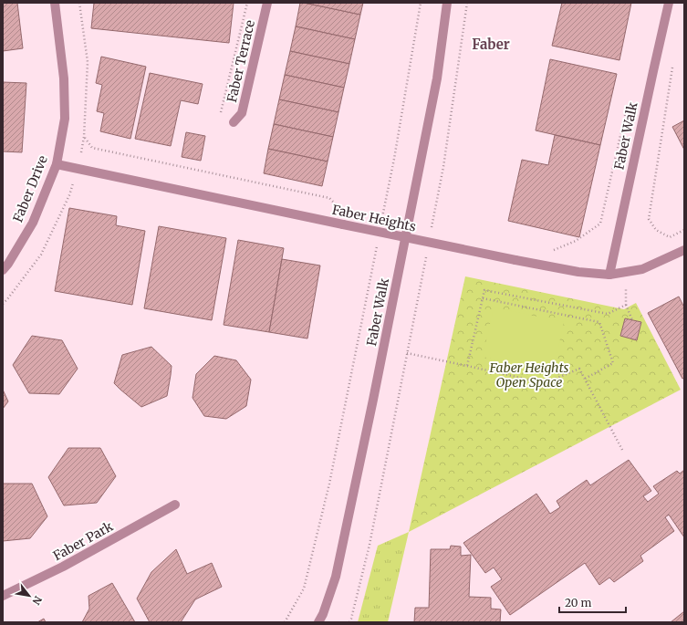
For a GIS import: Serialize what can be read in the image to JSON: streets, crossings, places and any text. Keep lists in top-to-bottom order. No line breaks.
{"streets":{"street":["Faber Terrace","Faber Walk","Faber Drive","Faber Heights","Faber Park"]},"crossings":[["Faber Walk","Faber Heights"],["Faber Drive","Faber Heights"]],"districts":["Faber"],"parks":["Faber Heights Open Space"],"scale_bar":"20 m","north":"bottom right"}
